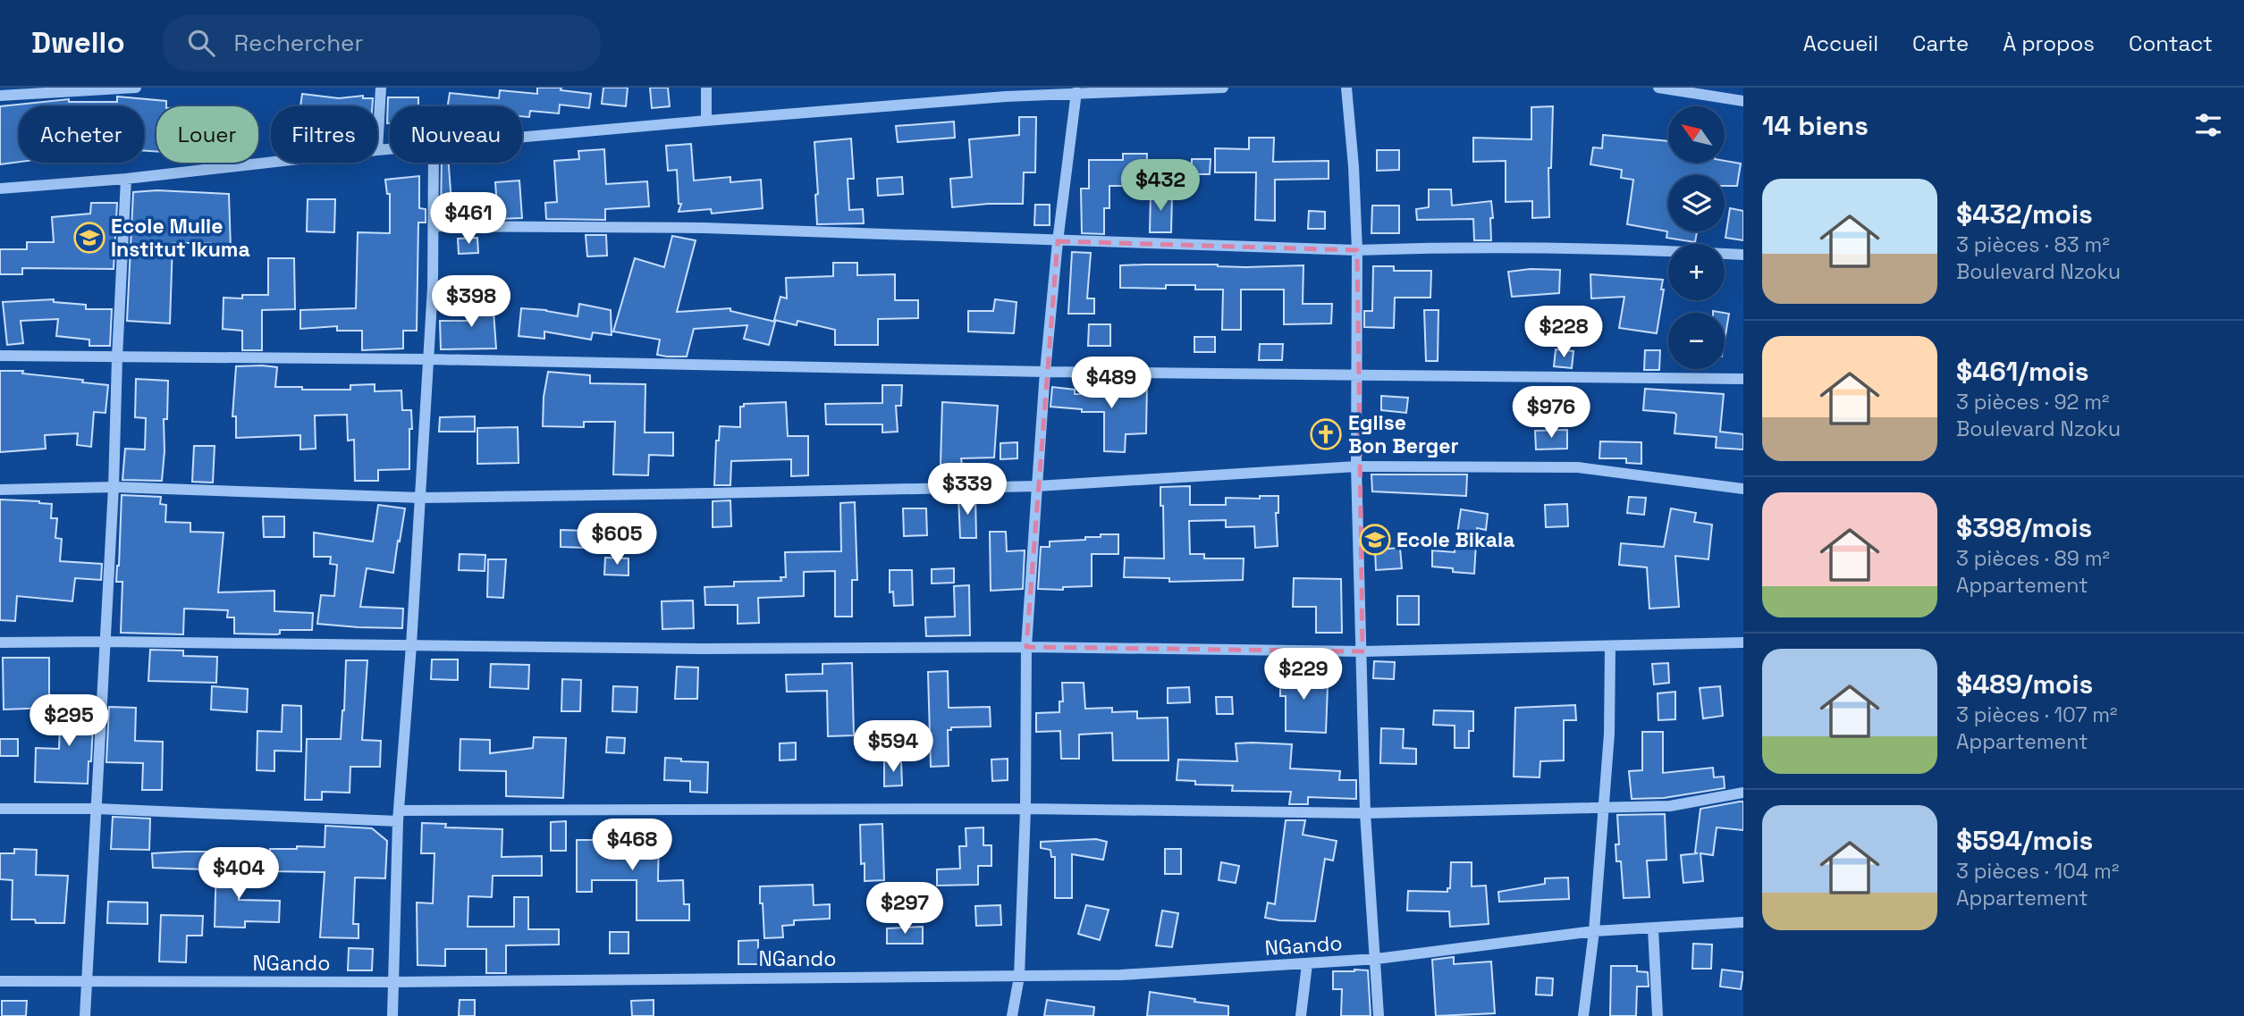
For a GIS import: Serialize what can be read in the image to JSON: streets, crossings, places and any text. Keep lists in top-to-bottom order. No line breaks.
{"streets":{"street":["NGando"]},"places":{"school or university":["Ecole Mulie Institut Ikuma","Ecole Bikala"],"church":["Eglise Bon Berger"]},"north":"top left","page":{"header":"Dwello","search":"Rechercher","nav":["Accueil","Carte","À propos","Contact"],"heading":"14 biens","map_buttons":["+","−"],"chip":["Acheter","Louer","Filtres","Nouveau"],"price":["$432","$461","$398","$228","$489","$976","$339","$605","$229","$295","$594","$468","$404","$297"],"list":[{"name":"$432/mois","note":"3 pièces · 83 m² · Boulevard Nzoku"},{"name":"$461/mois","note":"3 pièces · 92 m² · Boulevard Nzoku"},{"name":"$398/mois","note":"3 pièces · 89 m² · Appartement"},{"name":"$489/mois","note":"3 pièces · 107 m² · Appartement"},{"name":"$594/mois","note":"3 pièces · 104 m² · Appartement"}]}}
